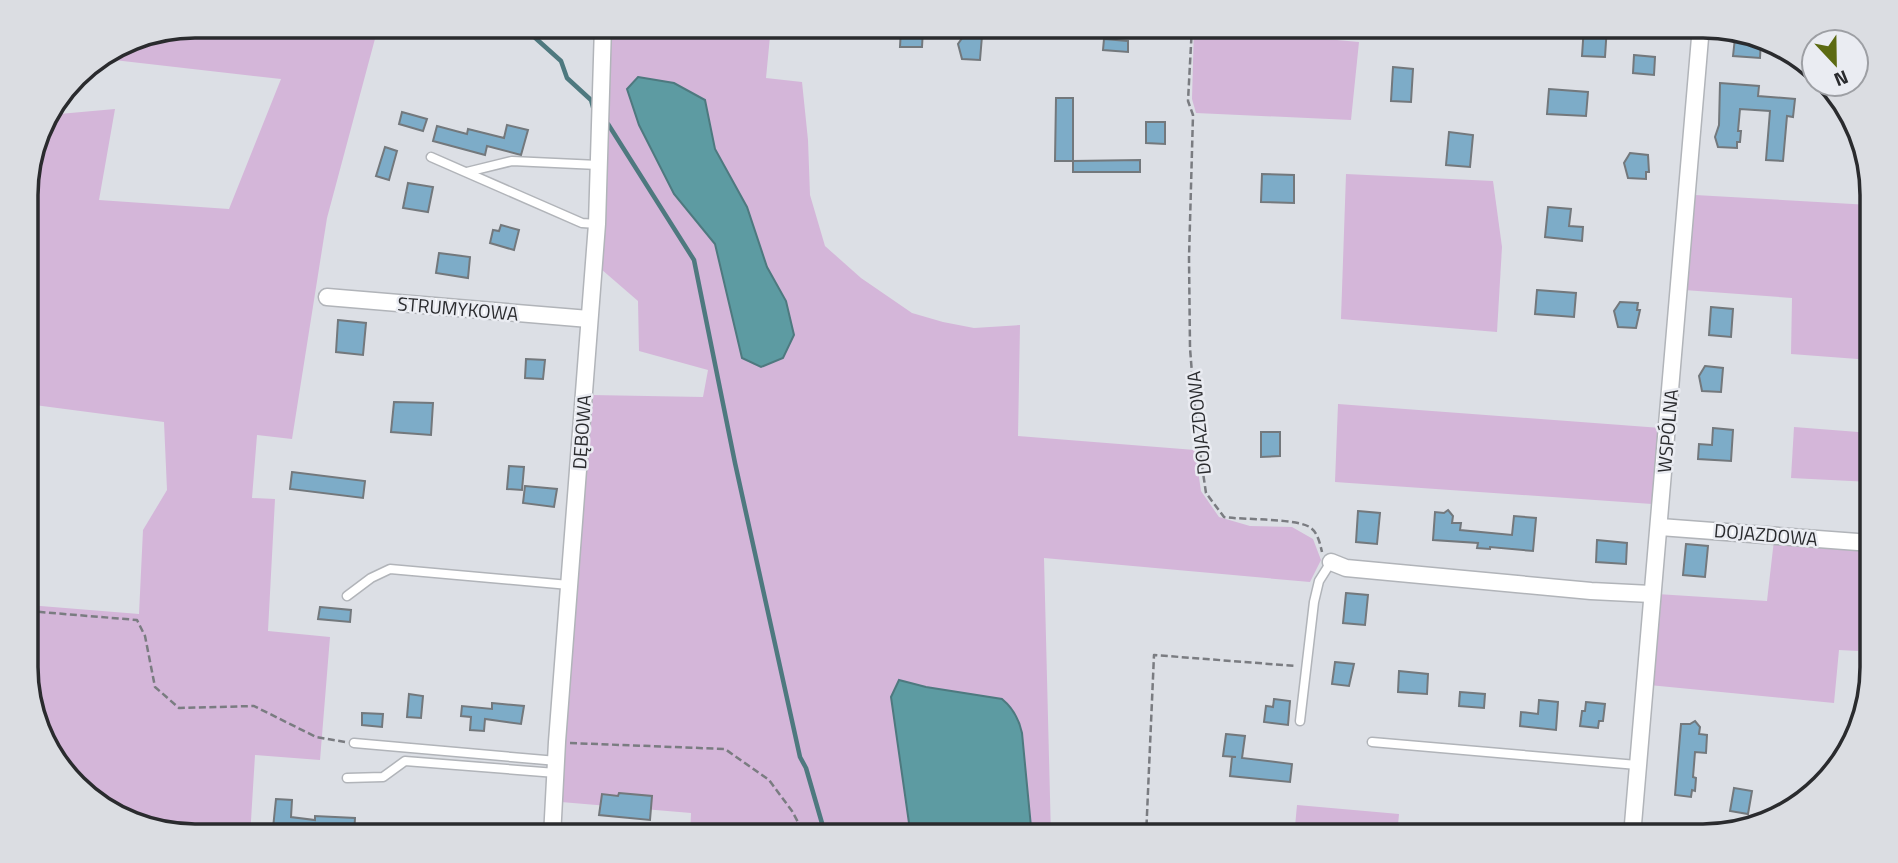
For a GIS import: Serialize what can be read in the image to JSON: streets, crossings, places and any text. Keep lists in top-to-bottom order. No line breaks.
{"streets":{"street":["STRUMYKOWA","DOJAZDOWA","WSPÓLNA","DĘBOWA"]},"crossings":[["STRUMYKOWA","DĘBOWA"],["DOJAZDOWA","WSPÓLNA"]],"north":"bottom"}
